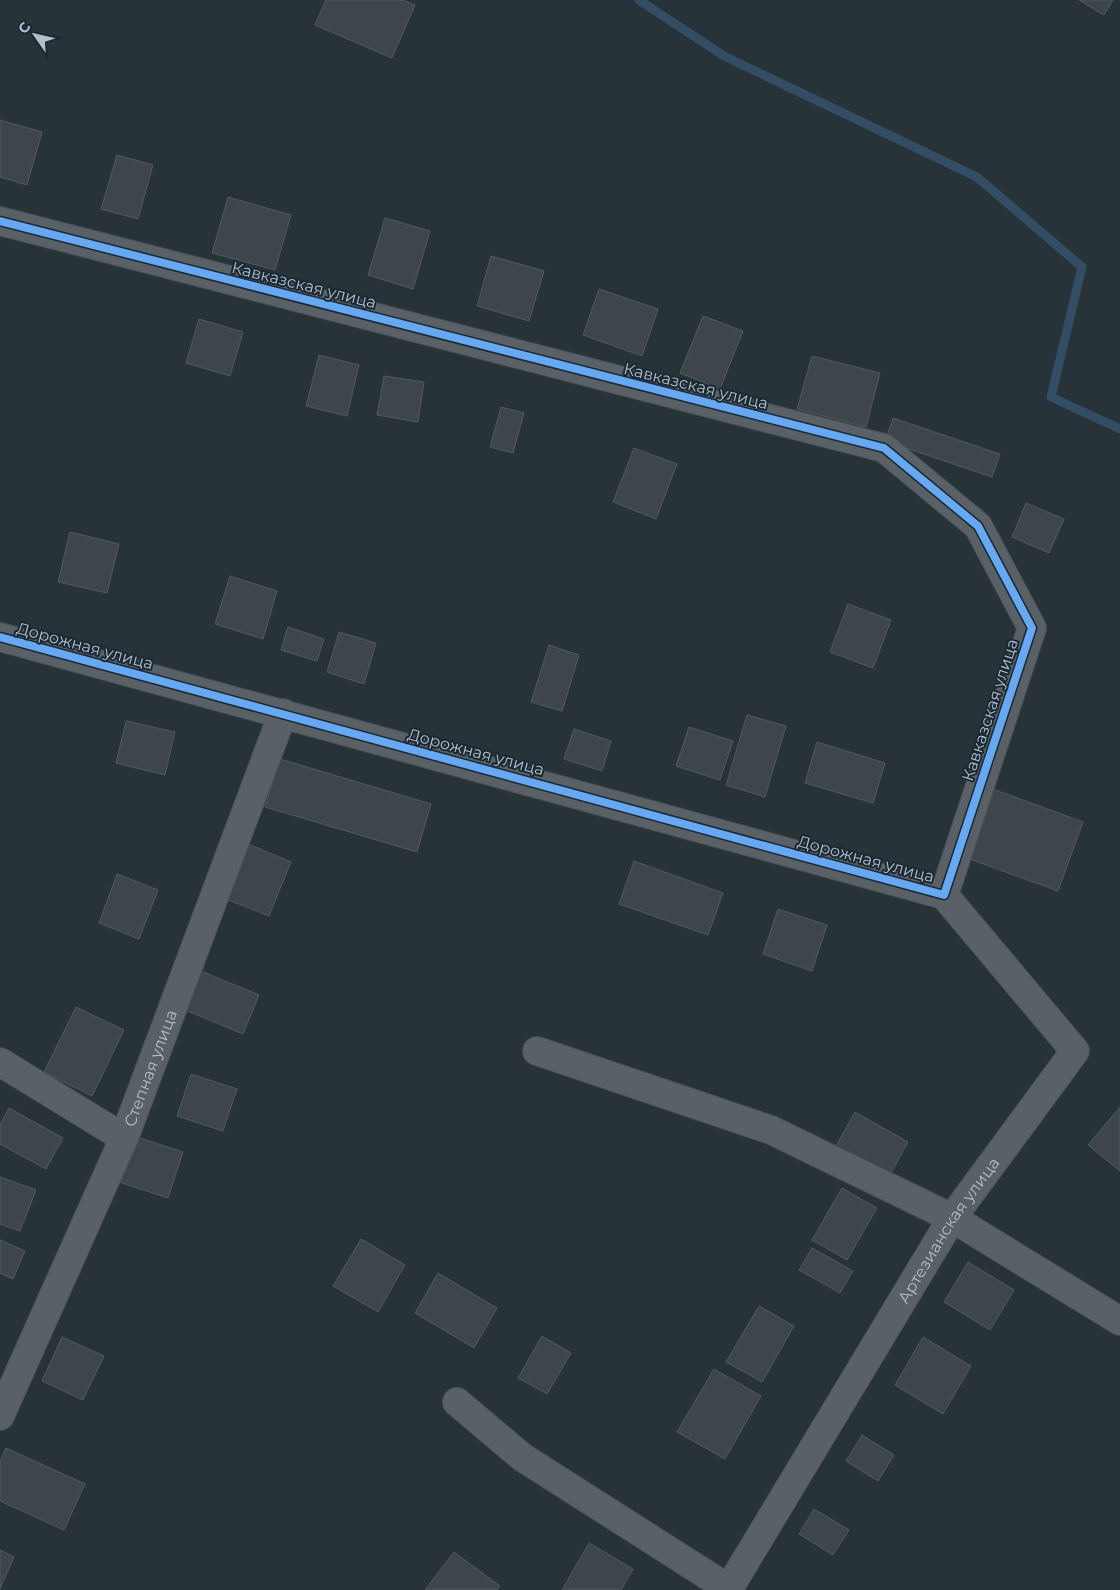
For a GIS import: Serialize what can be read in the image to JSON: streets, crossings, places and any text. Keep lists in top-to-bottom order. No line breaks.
{"streets":{"street":["Кавказская улица","Дорожная улица","Степная улица","Артезианская улица"]},"crossings":[["Кавказская улица","Дорожная улица"],["Кавказская улица","Артезианская улица"],["Дорожная улица","Степная улица"],["Дорожная улица","Артезианская улица"]],"north":"top left"}
